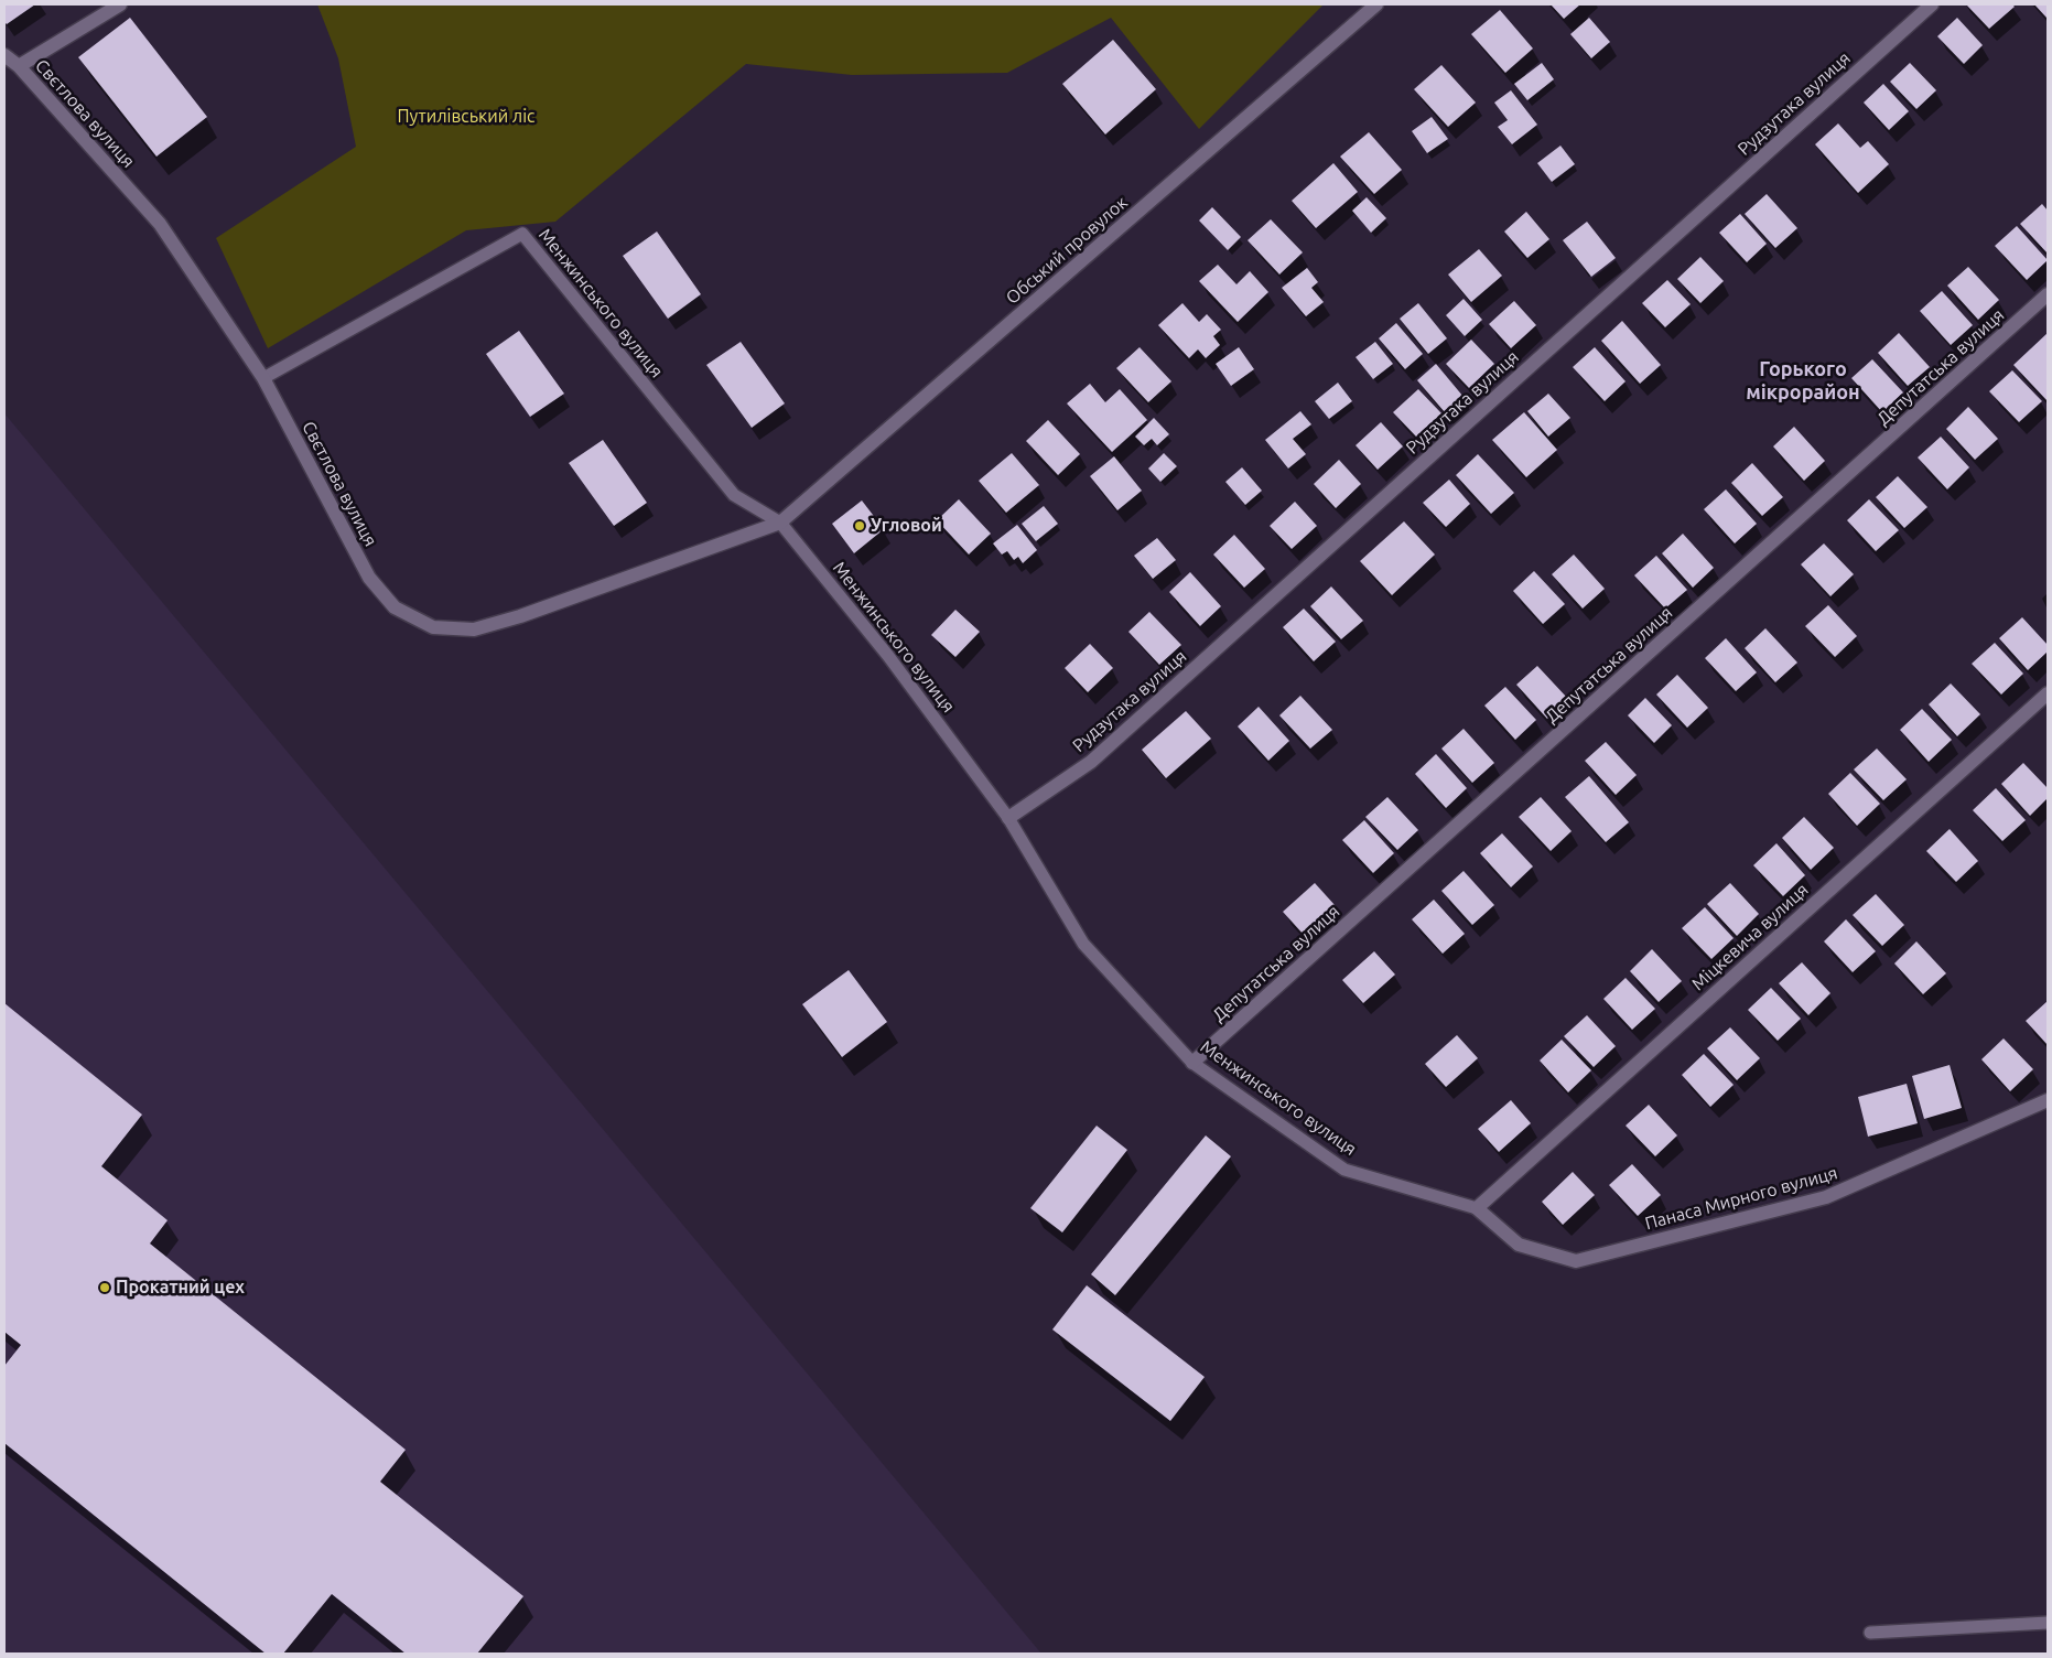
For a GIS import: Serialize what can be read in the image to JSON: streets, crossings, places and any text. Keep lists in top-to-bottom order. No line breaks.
{"streets":{"street":["Рудзутака вулиця","Свєтлова вулиця","Обський провулок","Депутатська вулиця","Міцкевича вулиця","Панаса Мирного вулиця"],"lane":["Менжинського вулиця"]},"crossings":[["Рудзутака вулиця","Менжинського вулиця"],["Свєтлова вулиця","Обський провулок"],["Свєтлова вулиця","Менжинського вулиця"],["Обський провулок","Менжинського вулиця"],["Менжинського вулиця","Депутатська вулиця"],["Менжинського вулиця","Міцкевича вулиця"],["Менжинського вулиця","Панаса Мирного вулиця"],["Міцкевича вулиця","Панаса Мирного вулиця"]],"districts":["Горького мікрорайон"],"parks":["Путилівський ліс"],"places":["Угловой","Прокатний цех"]}
